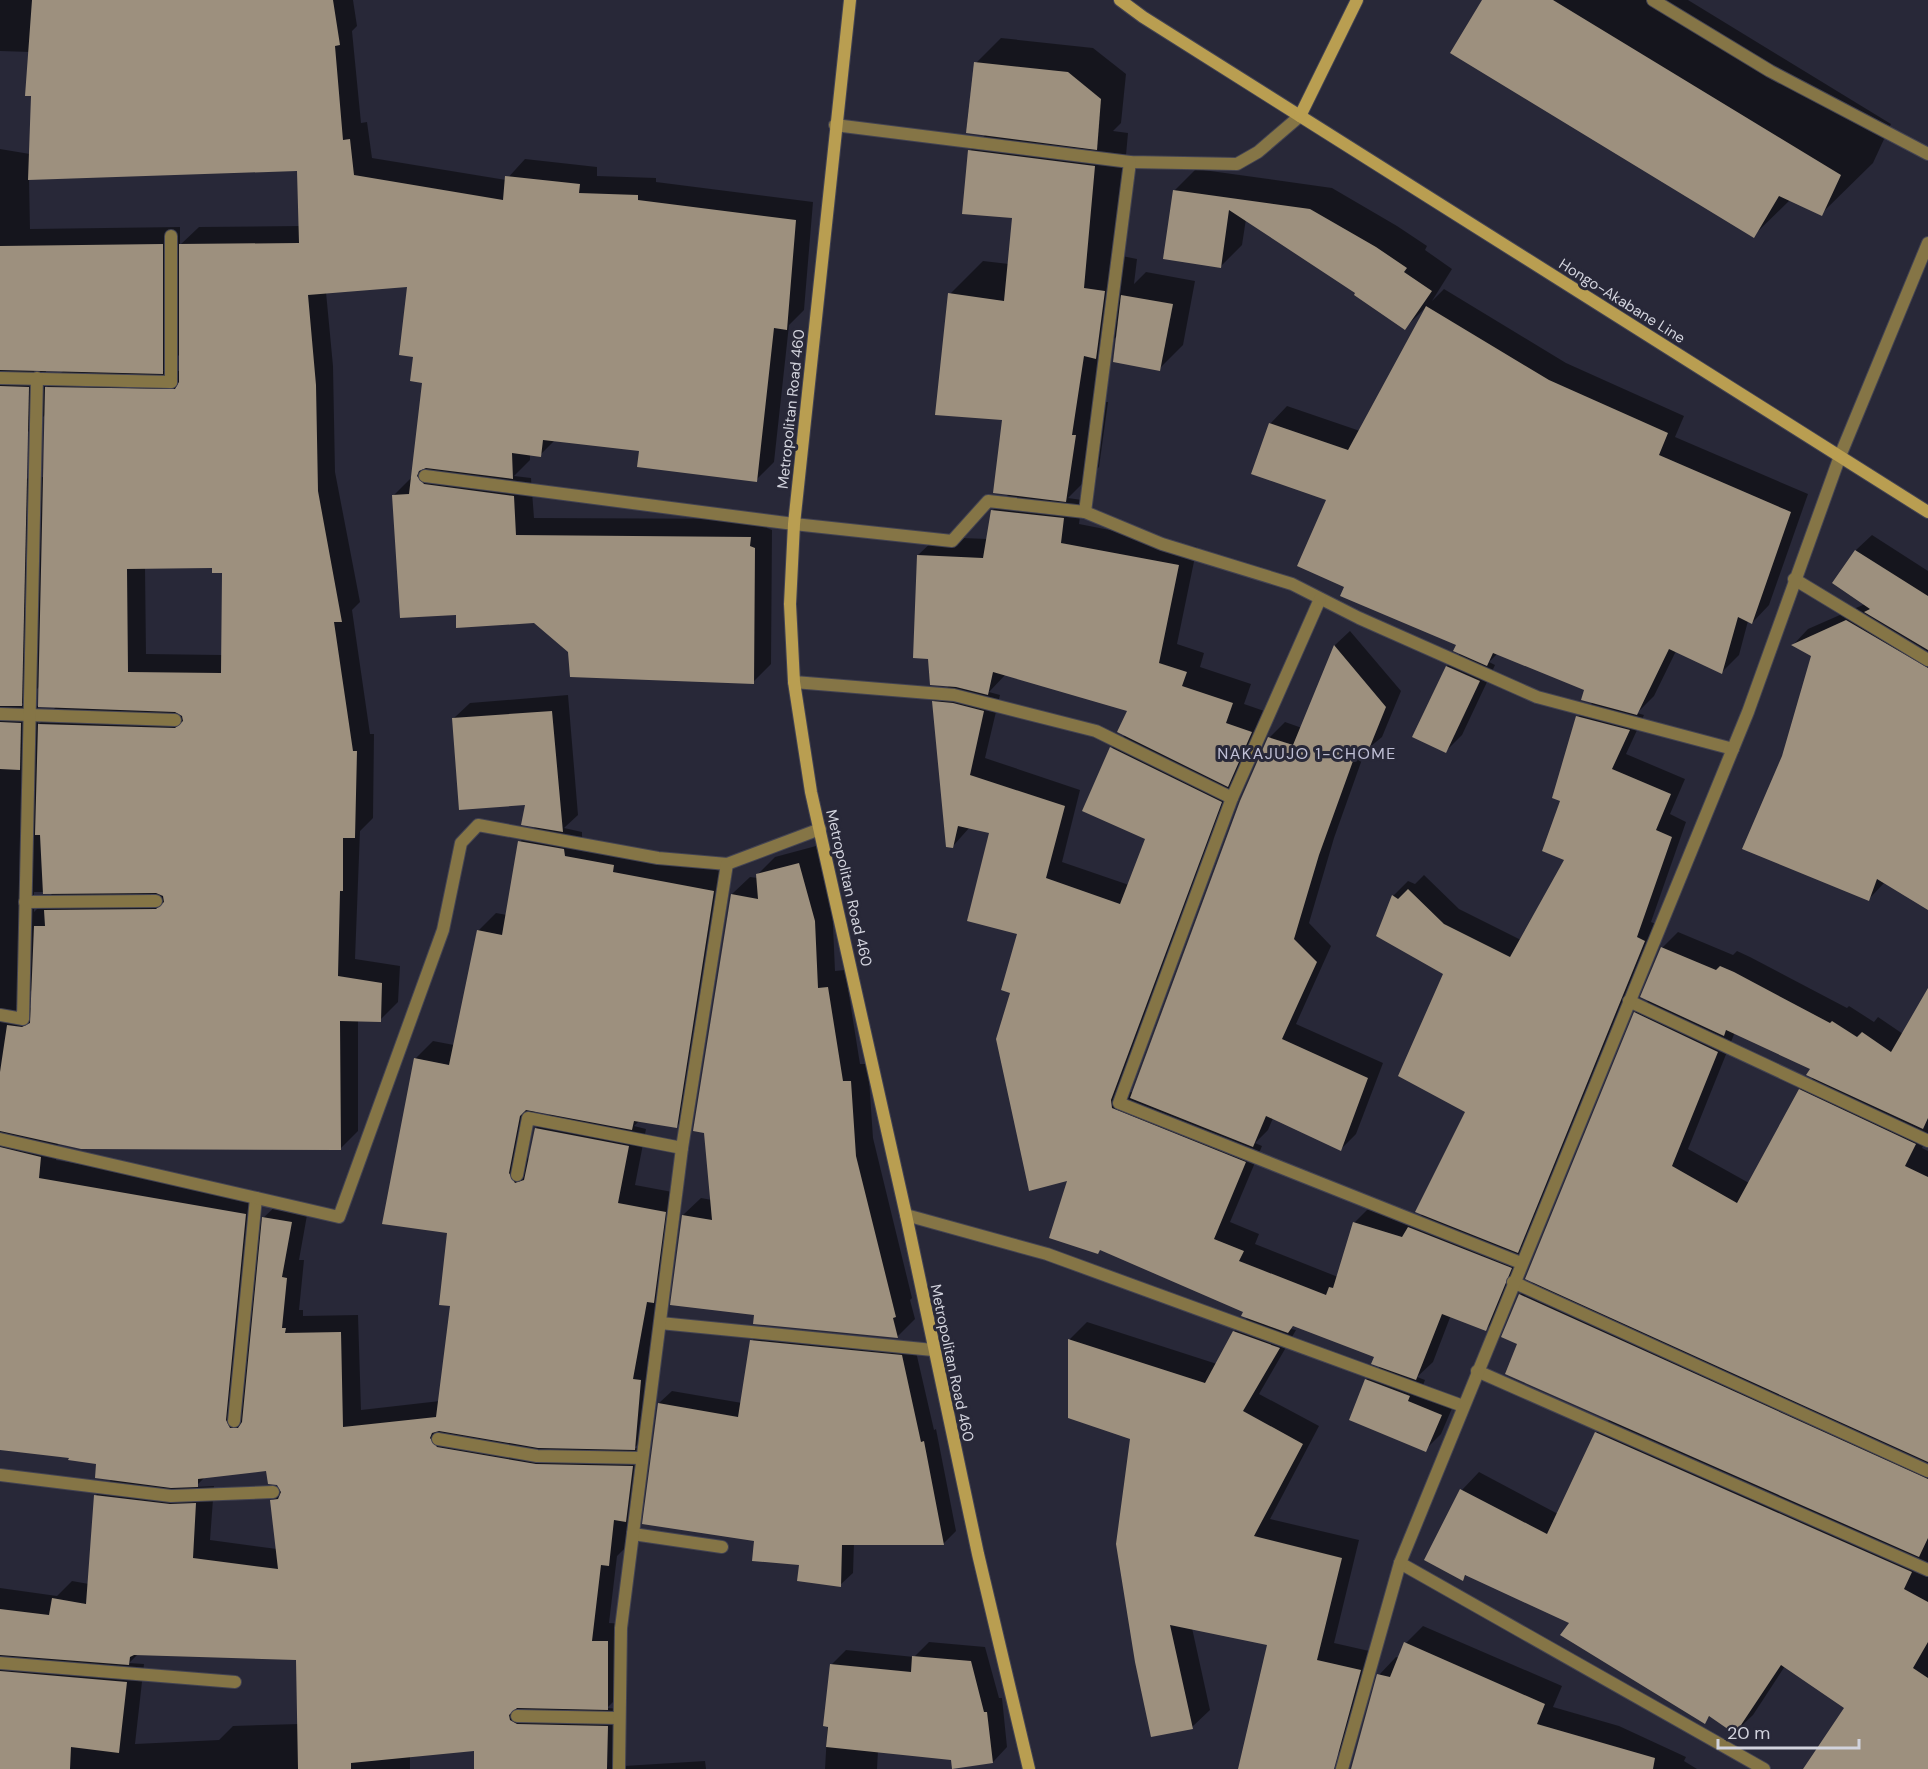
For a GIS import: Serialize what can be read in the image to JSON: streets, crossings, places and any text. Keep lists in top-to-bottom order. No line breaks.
{"streets":{"main road":["Hongo-Akabane Line","Metropolitan Road 460"]},"districts":["NAKAJUJO 1-CHOME"],"scale_bar":"20 m"}
